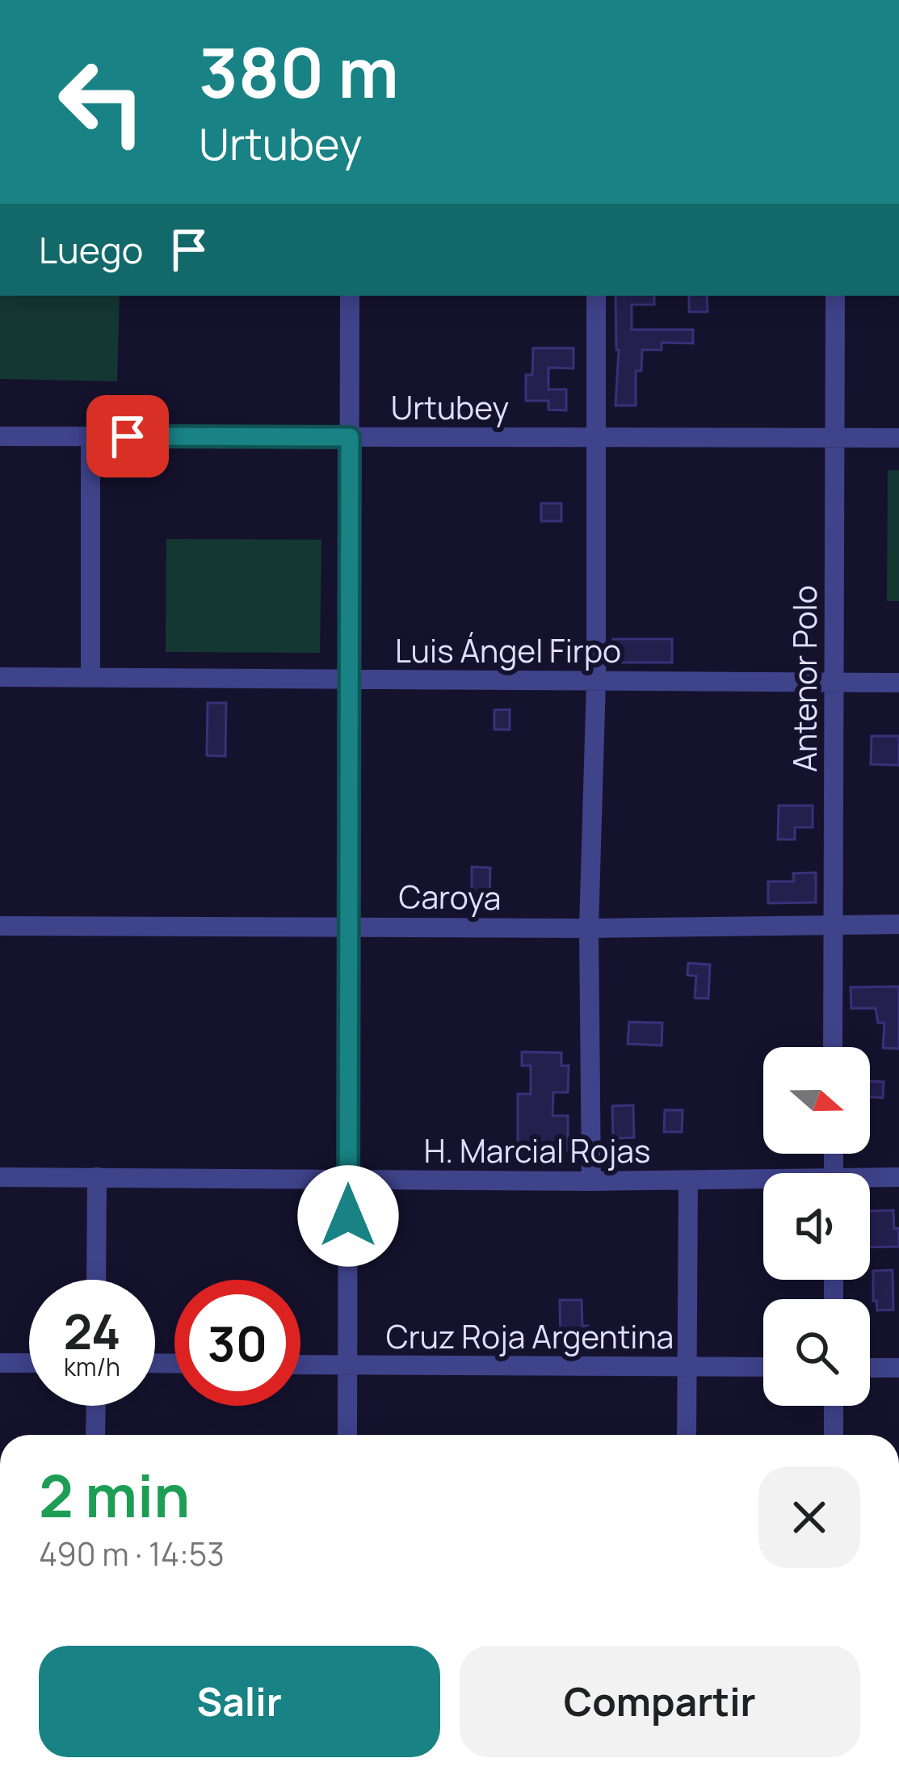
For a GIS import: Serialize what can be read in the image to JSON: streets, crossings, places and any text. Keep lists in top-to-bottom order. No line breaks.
{"streets":{"street":["Urtubey","Luis Ángel Firpo","Antenor Polo","Caroya","H. Marcial Rojas","Cruz Roja Argentina"]},"crossings":[["Urtubey","Antenor Polo"],["Luis Ángel Firpo","Antenor Polo"],["Antenor Polo","Caroya"]],"north":"right","page":{"turn":["380 m","Urtubey"],"then":"Luego","speed":"24 km/h","limit":"30","heading":["2 min","490 m · 14:53"],"buttons":["Salir","Compartir"]}}
